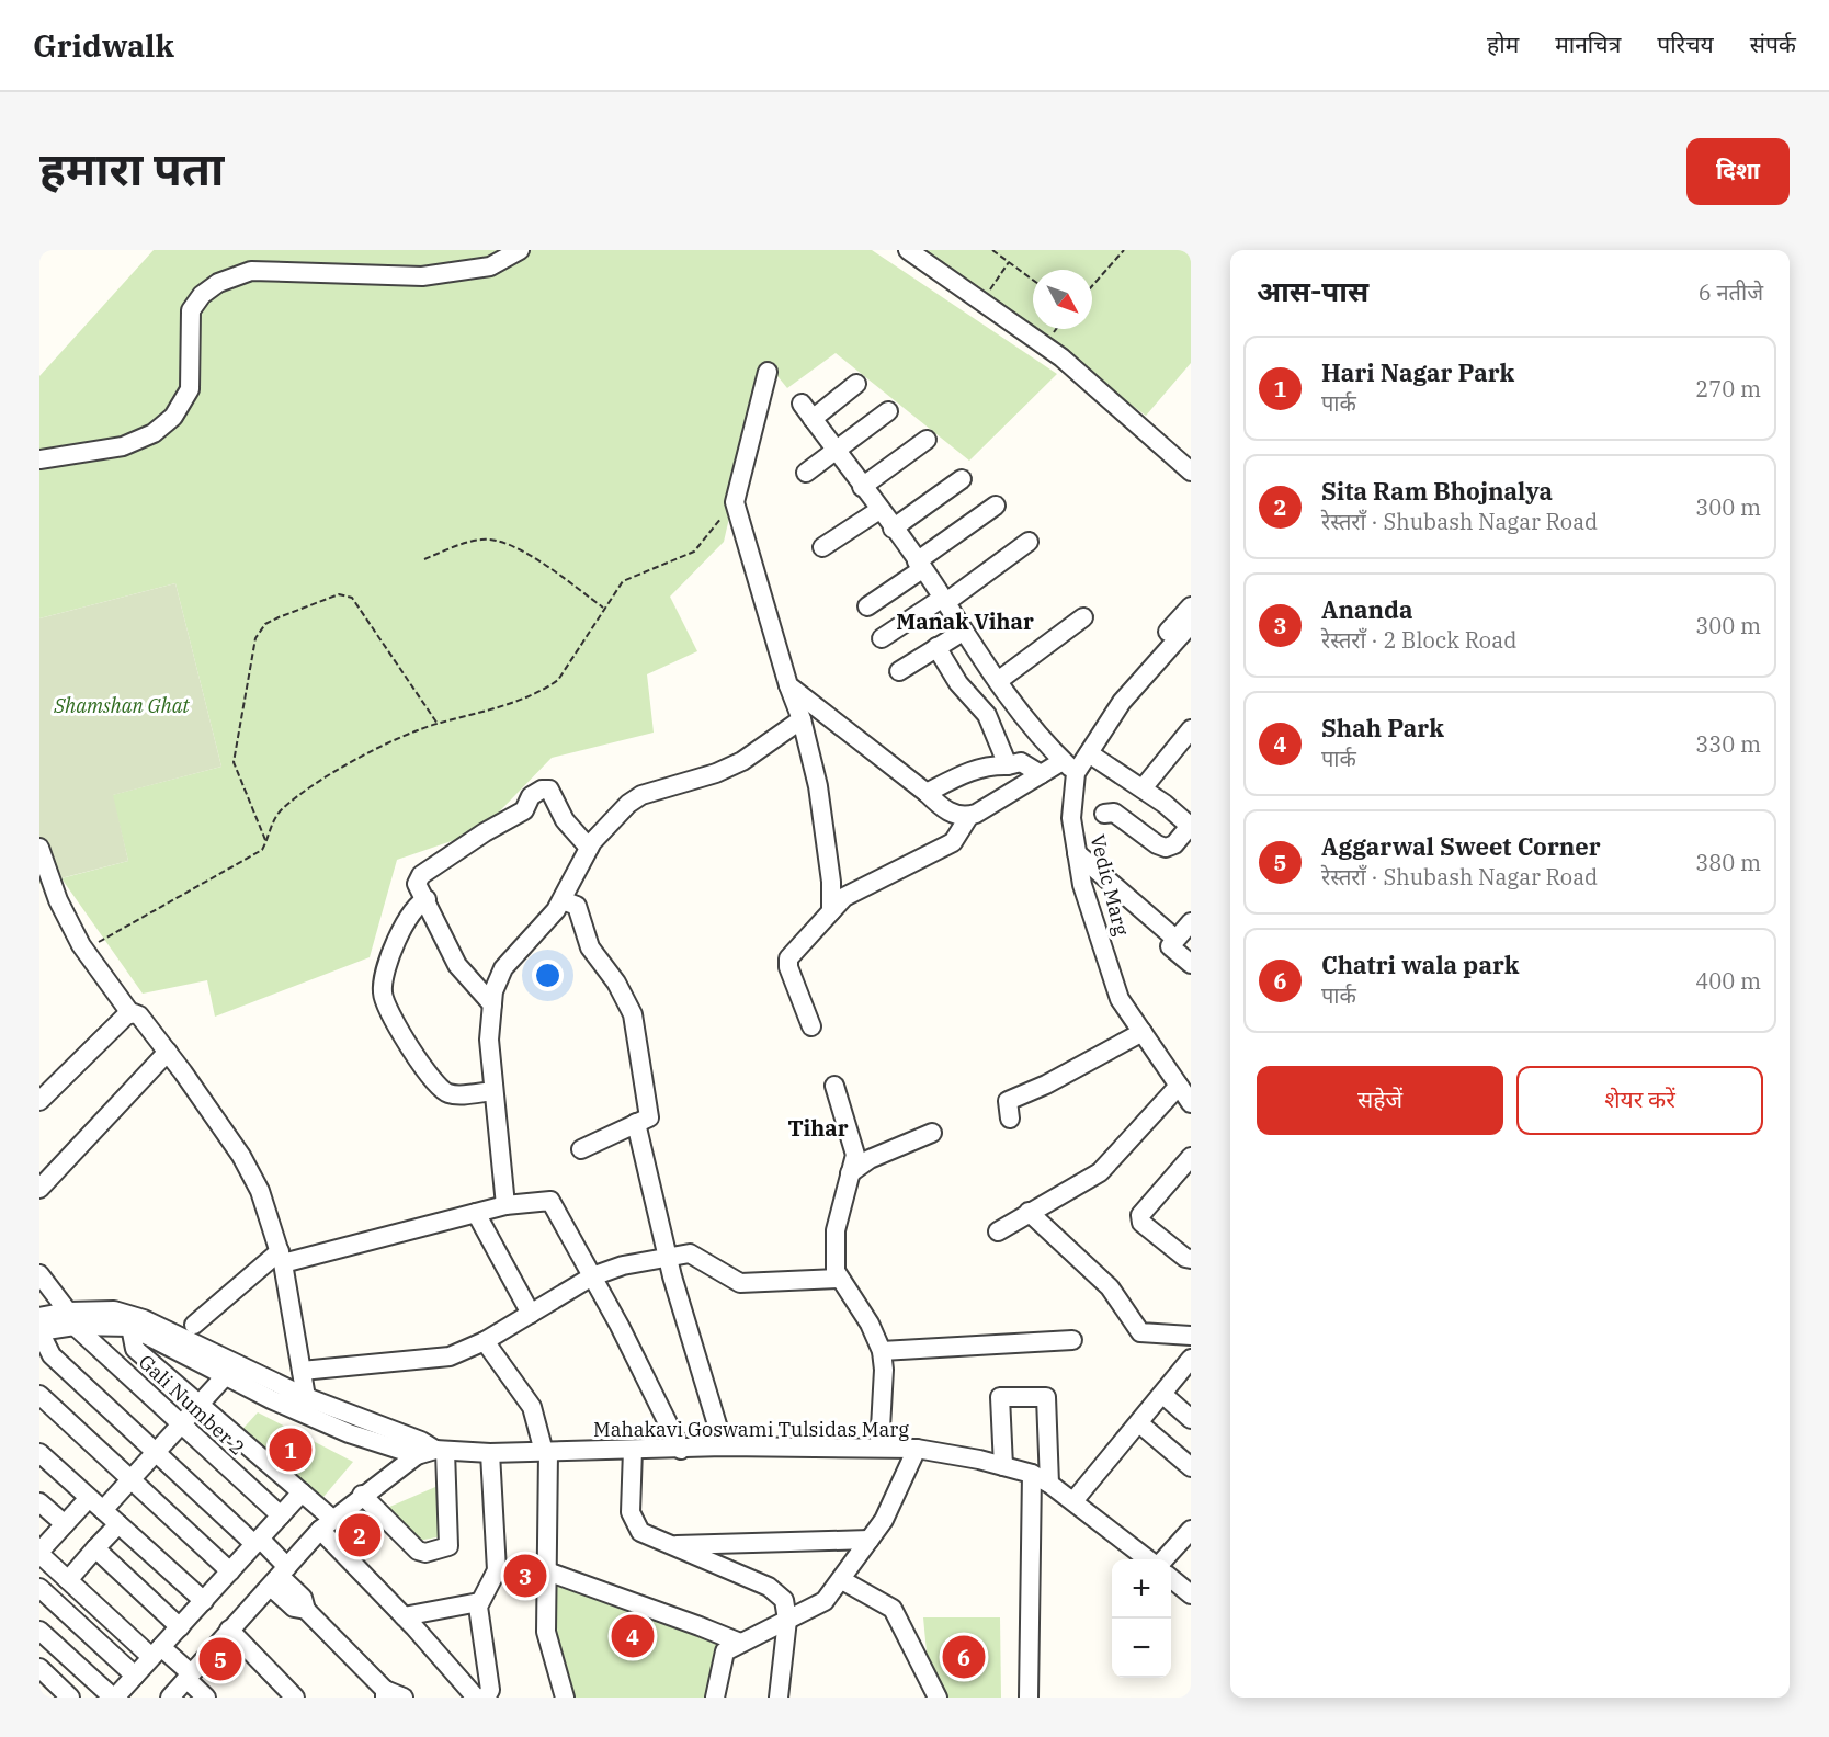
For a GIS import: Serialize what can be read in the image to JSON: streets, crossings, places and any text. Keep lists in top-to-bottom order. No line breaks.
{"streets":{"street":["Vedic Marg","Gali Number 2","Mahakavi Goswami Tulsidas Marg"]},"crossings":[["Gali Number 2","Mahakavi Goswami Tulsidas Marg"]],"districts":["Manak Vihar","Tihar"],"parks":["Shamshan Ghat"],"north":"bottom right","page":{"header":"Gridwalk","nav":["होम","मानचित्र","परिचय","संपर्क"],"title":"हमारा पता","buttons":["दिशा",["सहेजें","शेयर करें"]],"heading":["आस-पास","6 नतीजे"],"list":[{"mark":"1","name":"Hari Nagar Park","note":"पार्क","value":"270 m"},{"mark":"2","name":"Sita Ram Bhojnalya","note":"रेस्तराँ · Shubash Nagar Road","value":"300 m"},{"mark":"3","name":"Ananda","note":"रेस्तराँ · 2 Block Road","value":"300 m"},{"mark":"4","name":"Shah Park","note":"पार्क","value":"330 m"},{"mark":"5","name":"Aggarwal Sweet Corner","note":"रेस्तराँ · Shubash Nagar Road","value":"380 m"},{"mark":"6","name":"Chatri wala park","note":"पार्क","value":"400 m"}],"pins":["1","2","3","4","6","5"],"map_buttons":["+","−"]}}
